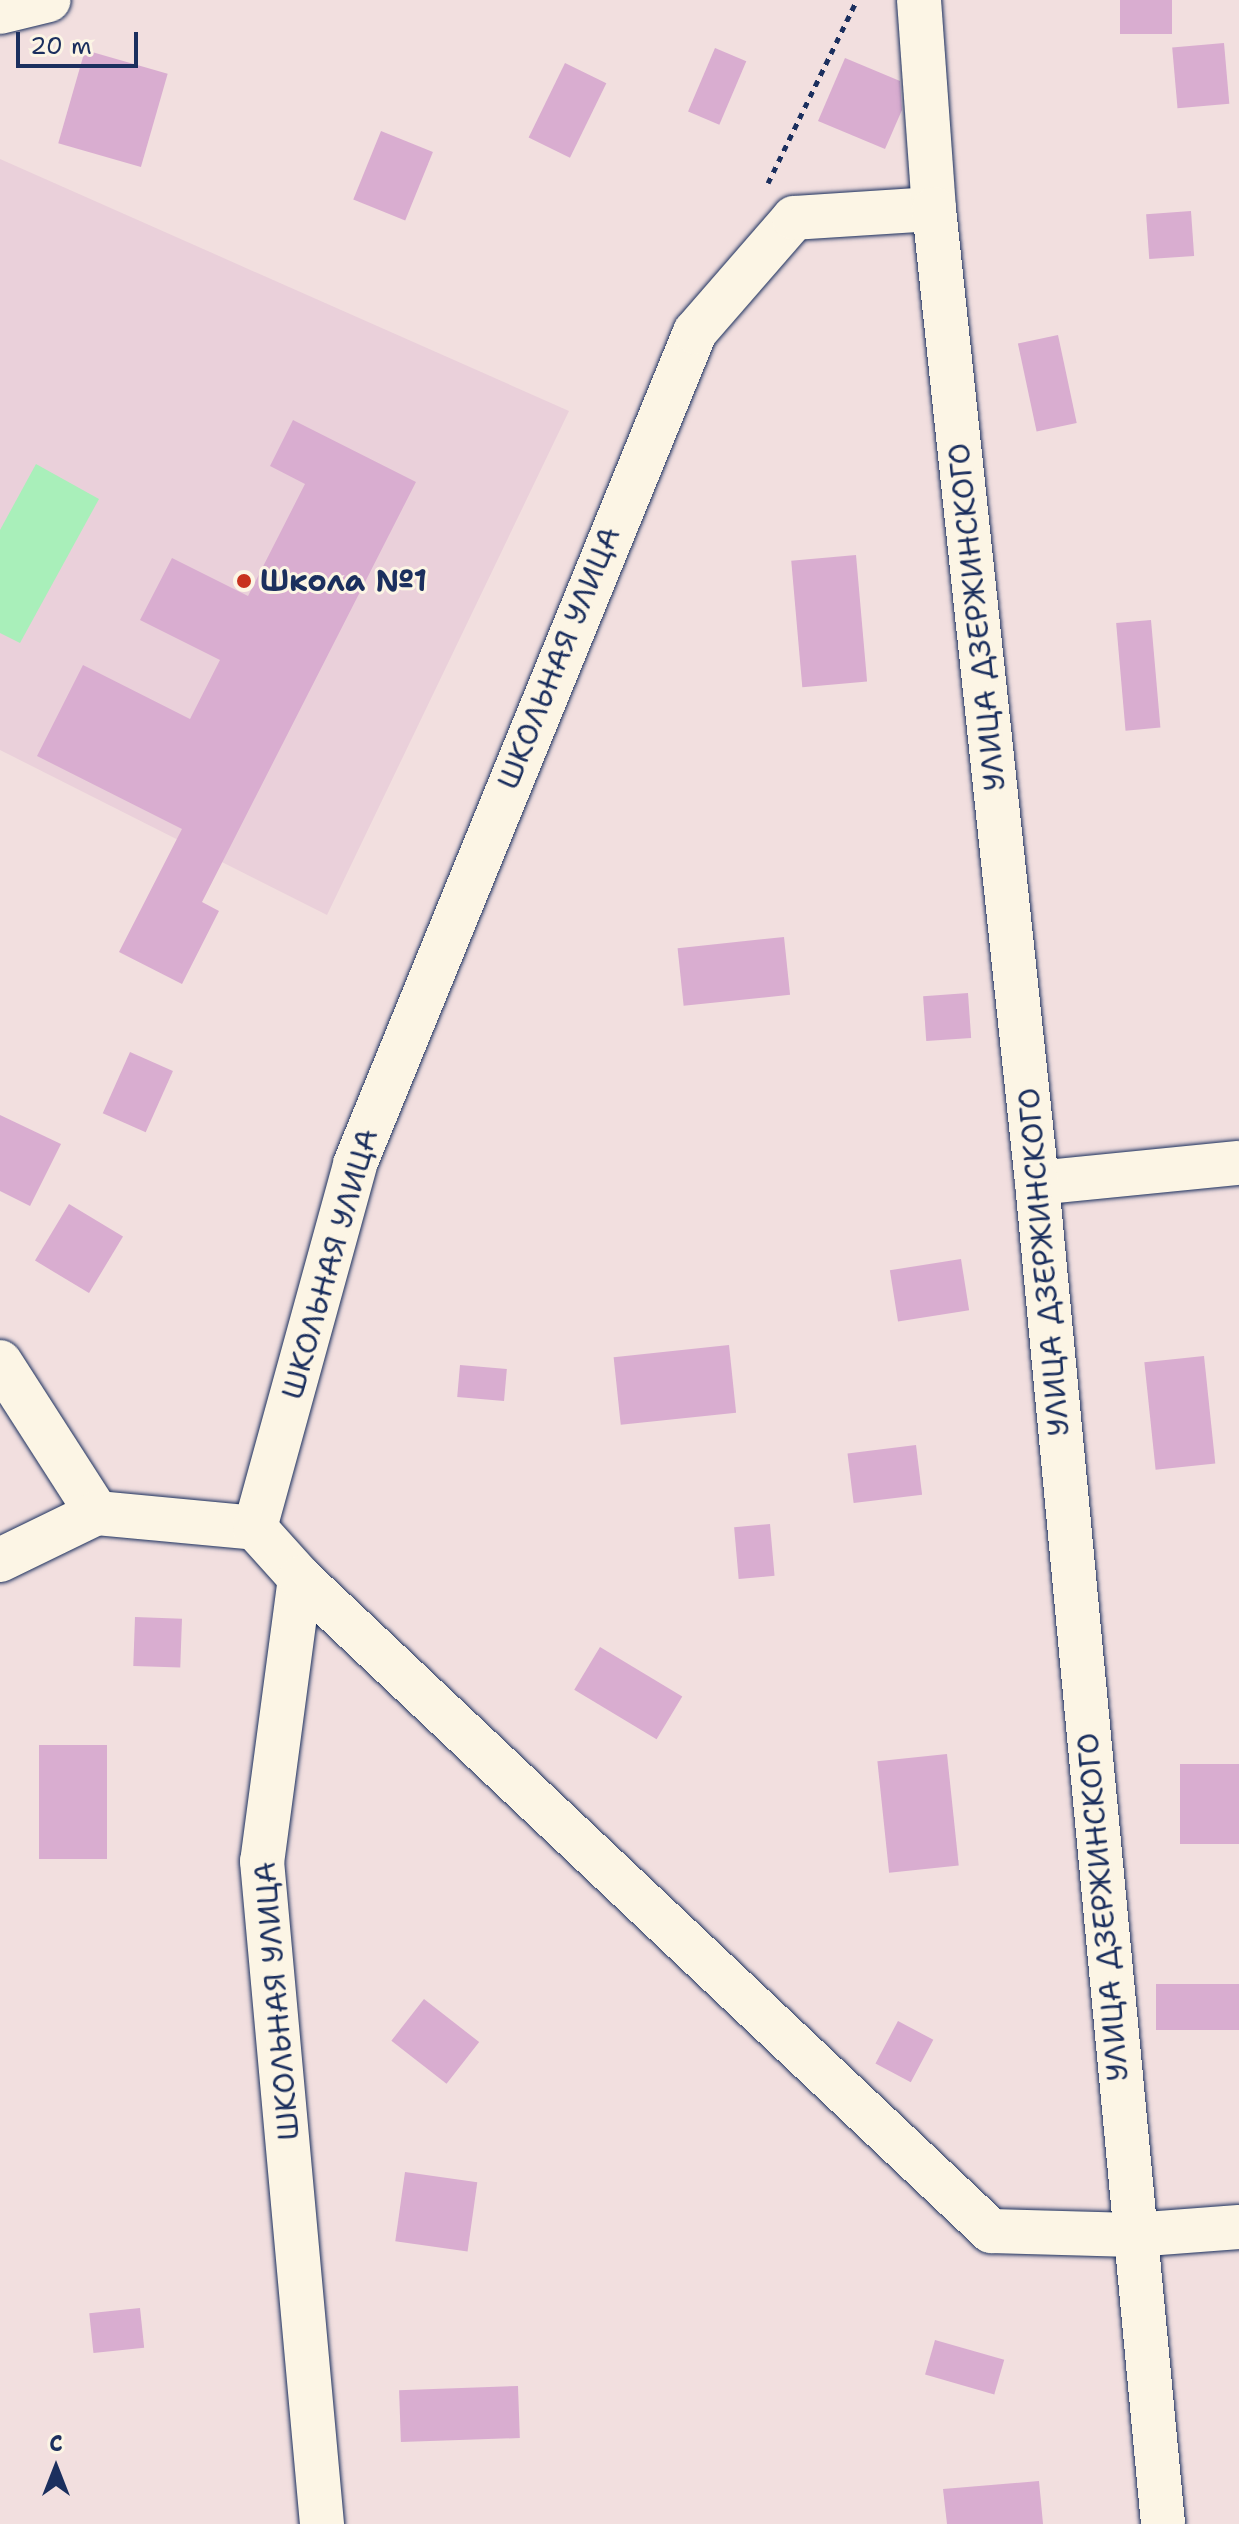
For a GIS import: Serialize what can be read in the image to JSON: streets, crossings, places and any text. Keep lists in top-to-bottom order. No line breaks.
{"streets":{"street":["УЛИЦА ДЗЕРЖИНСКОГО","ШКОЛЬНАЯ УЛИЦА"]},"crossings":[["УЛИЦА ДЗЕРЖИНСКОГО","ШКОЛЬНАЯ УЛИЦА"]],"places":["Школа №1"],"scale_bar":"20 m","north":"top"}
